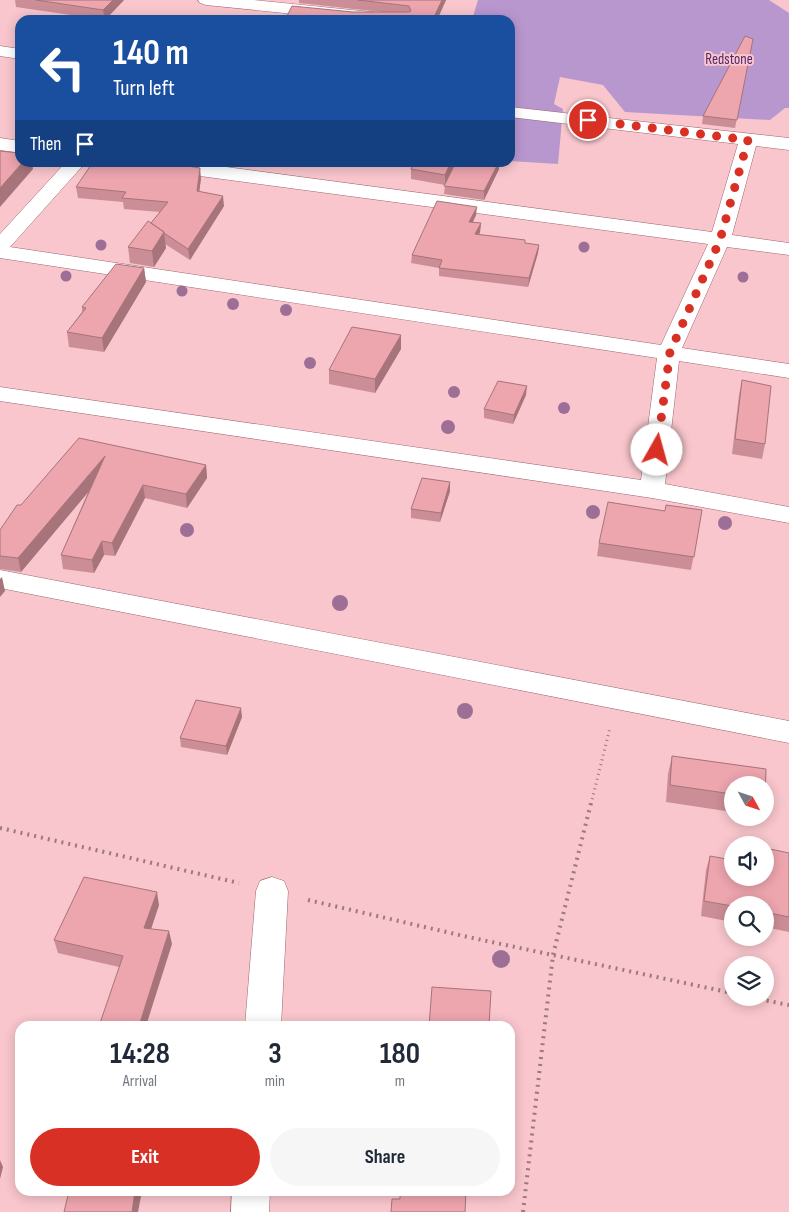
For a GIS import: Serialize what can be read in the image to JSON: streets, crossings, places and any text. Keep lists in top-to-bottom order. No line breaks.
{"parks":["Redstone"],"north":"bottom right","page":{"turn":["140 m","Turn left"],"then":"Then","eta":["14:28","Arrival","3","min","180","m"],"buttons":["Exit","Share"]}}
